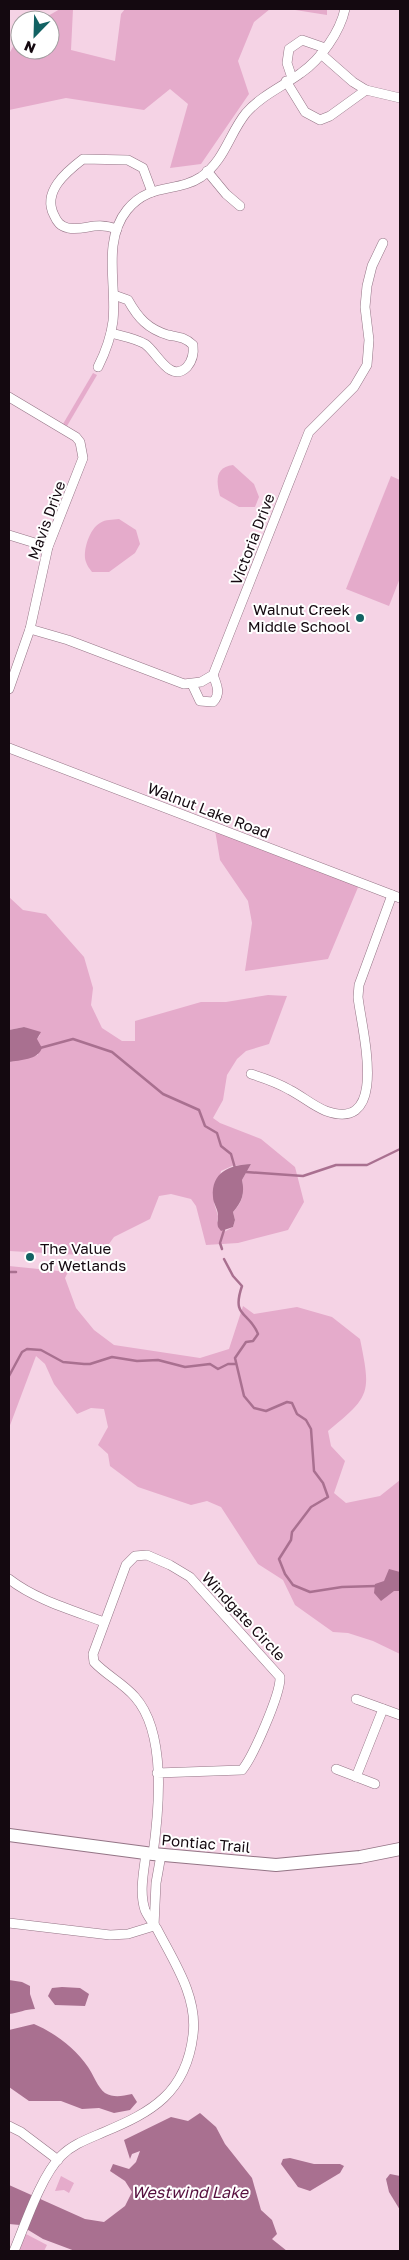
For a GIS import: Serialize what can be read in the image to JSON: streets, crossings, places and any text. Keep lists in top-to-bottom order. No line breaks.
{"streets":{"main road":["Pontiac Trail"],"street":["Mavis Drive","Victoria Drive","Walnut Lake Road","Windgate Circle"]},"crossings":[["Windgate Circle","Pontiac Trail"]],"water":["Westwind Lake"],"places":["Walnut Creek Middle School","The Value of Wetlands"],"north":"bottom left"}
